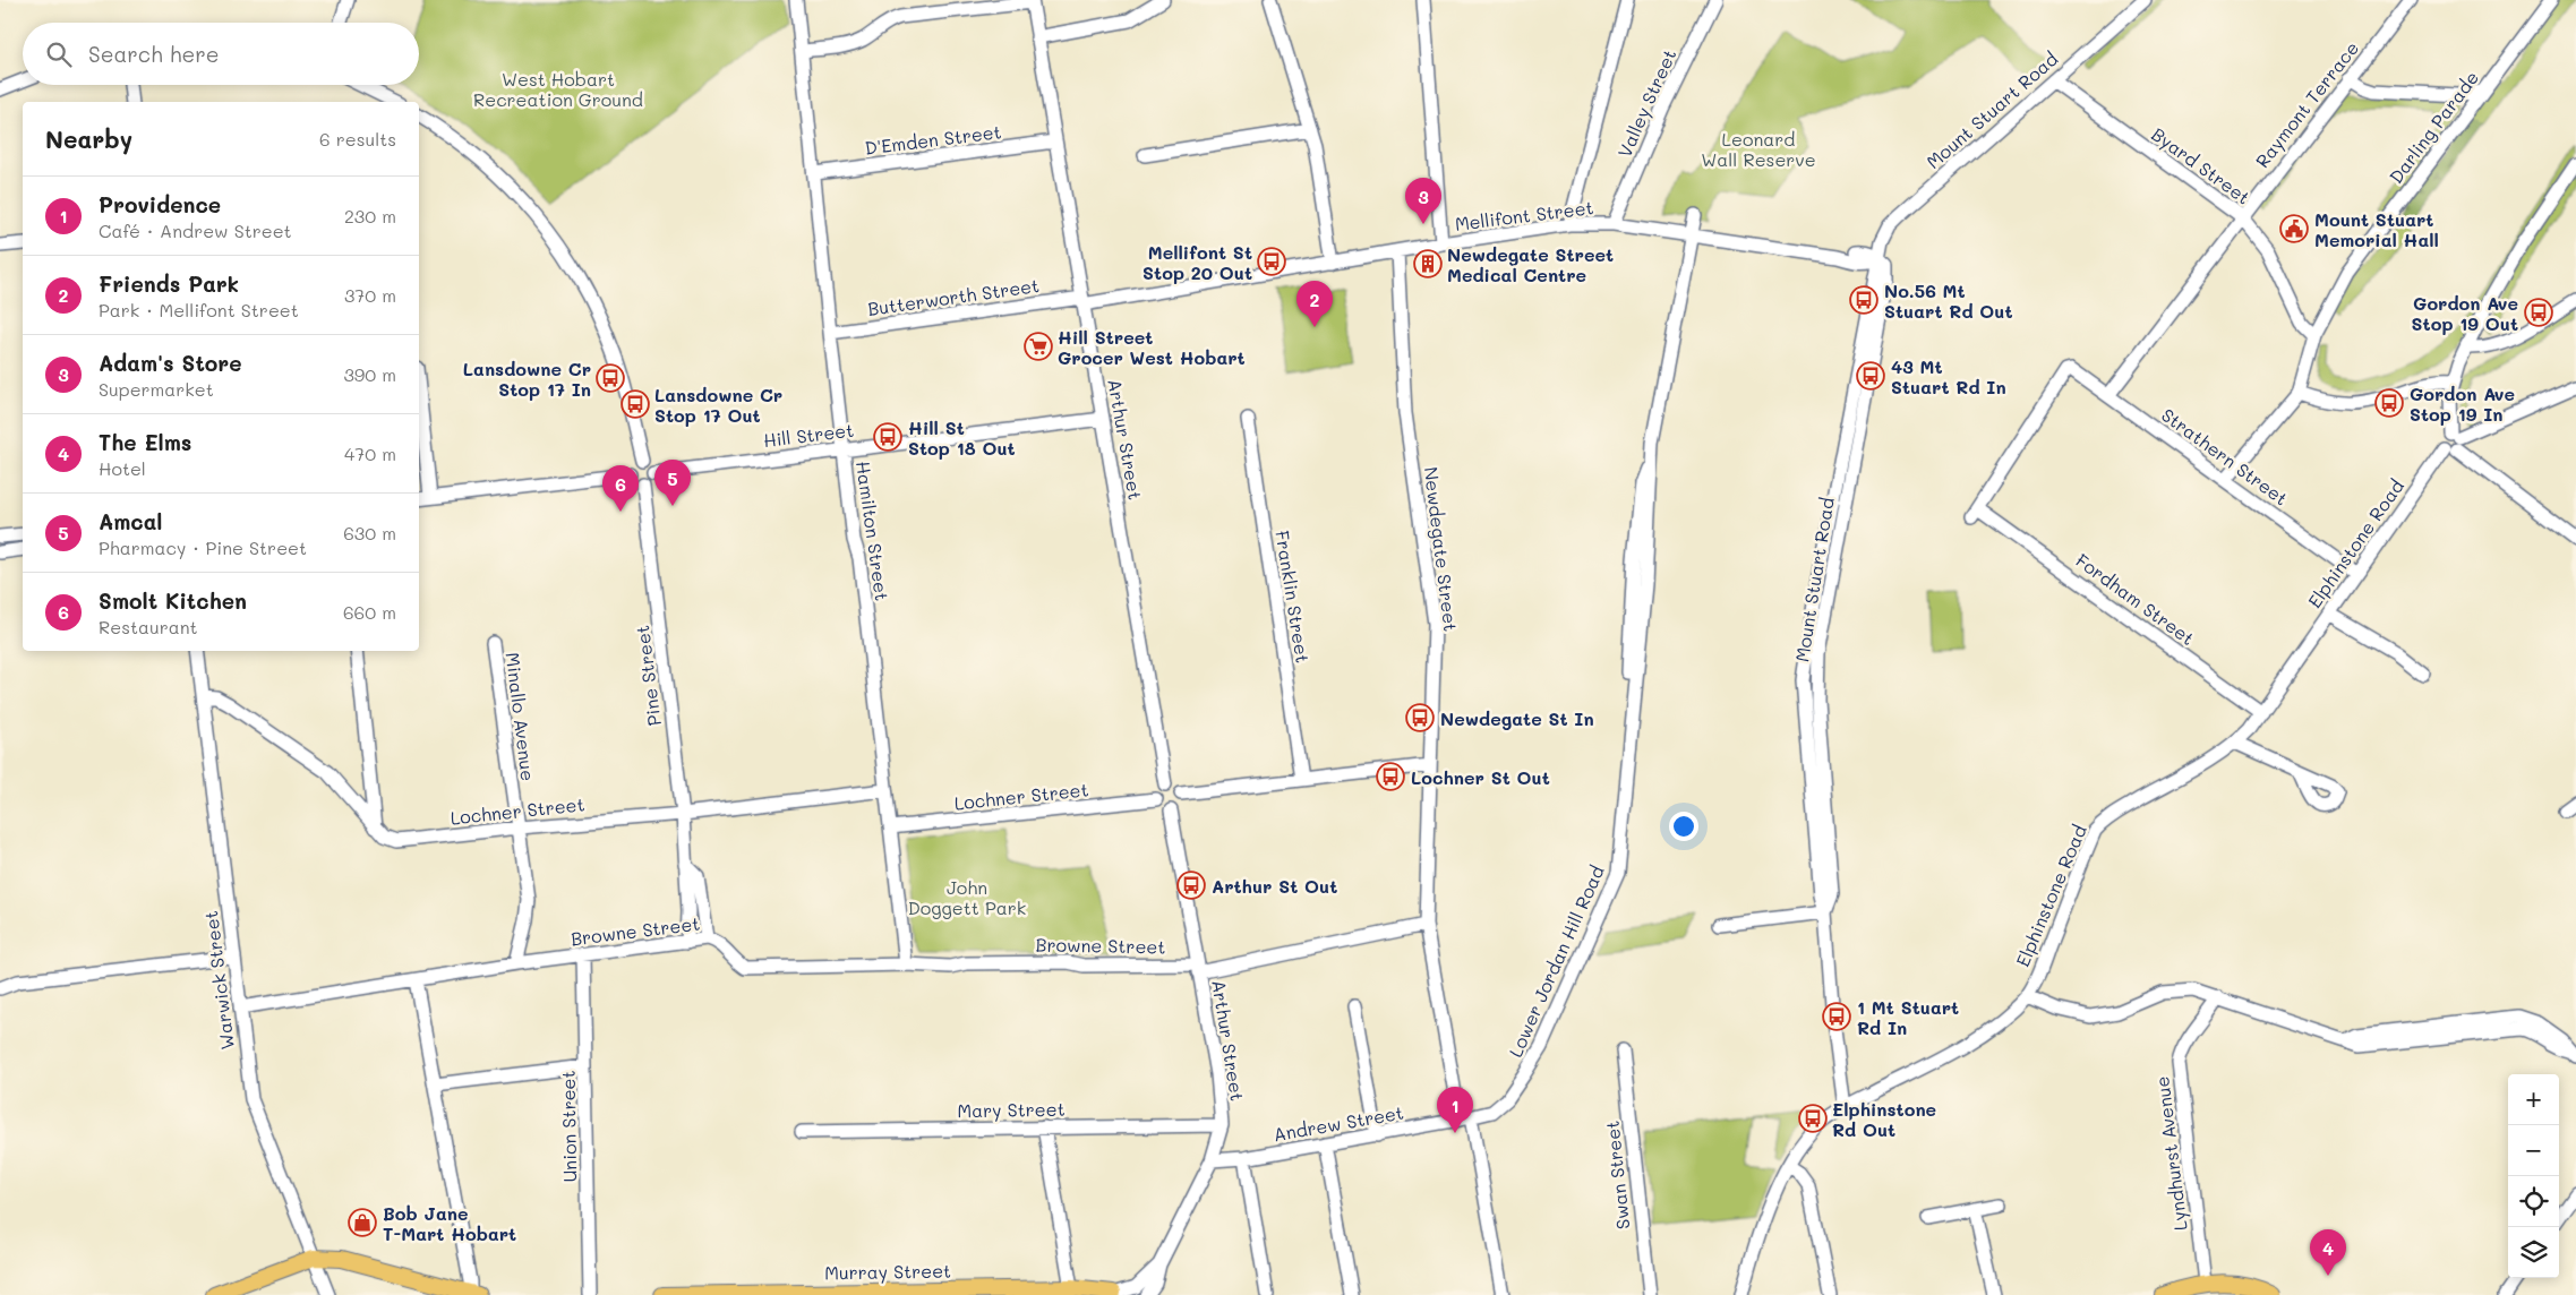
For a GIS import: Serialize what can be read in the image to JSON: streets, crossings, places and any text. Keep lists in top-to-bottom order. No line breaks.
{"streets":{"main road":["Murray Street"],"street":["Valley Street","Raymont Terrace","Mount Stuart Road","Darling Parade","D'Emden Street","Byard Street","Mellifont Street","Butterworth Street","Hill Street","Arthur Street","Strathern Street","Hamilton Street","Elphinstone Road","Newdegate Street","Franklin Street","Fordham Street","Pine Street","Minallo Avenue","Lochner Street","Browne Street","Lower Jordan Hill Road","Warwick Street","Mary Street","Andrew Street","Union Street","Lyndhurst Avenue","Swan Street"]},"crossings":[["Valley Street","Mellifont Street"],["Raymont Terrace","Byard Street"],["Raymont Terrace","Strathern Street"],["Mount Stuart Road","Byard Street"],["Mount Stuart Road","Mellifont Street"],["Mount Stuart Road","Elphinstone Road"],["Darling Parade","Byard Street"],["Darling Parade","Strathern Street"],["D'Emden Street","Arthur Street"],["D'Emden Street","Hamilton Street"],["Mellifont Street","Butterworth Street"],["Mellifont Street","Arthur Street"],["Mellifont Street","Newdegate Street"],["Mellifont Street","Lower Jordan Hill Road"],["Butterworth Street","Arthur Street"],["Butterworth Street","Hamilton Street"],["Hill Street","Arthur Street"],["Hill Street","Hamilton Street"],["Hill Street","Pine Street"],["Arthur Street","Lochner Street"],["Arthur Street","Browne Street"],["Arthur Street","Mary Street"],["Arthur Street","Andrew Street"],["Arthur Street","Murray Street"],["Strathern Street","Elphinstone Road"],["Strathern Street","Fordham Street"],["Hamilton Street","Lochner Street"],["Hamilton Street","Browne Street"],["Elphinstone Road","Fordham Street"],["Newdegate Street","Browne Street"],["Newdegate Street","Lower Jordan Hill Road"],["Newdegate Street","Andrew Street"],["Pine Street","Lochner Street"],["Pine Street","Browne Street"],["Minallo Avenue","Lochner Street"],["Minallo Avenue","Browne Street"],["Lochner Street","Warwick Street"],["Browne Street","Warwick Street"],["Browne Street","Union Street"],["Lower Jordan Hill Road","Andrew Street"]],"parks":["West Hobart Recreation Ground","Leonard Wall Reserve","John Doggett Park"],"places":{"public building":["Mount Stuart Memorial Hall"],"bus stop":["Mellifont St Stop 20 Out","No.56 Mt Stuart Rd Out","Gordon Ave Stop 19 Out","43 Mt Stuart Rd In","Lansdowne Cr Stop 17 In","Gordon Ave Stop 19 In","Lansdowne Cr Stop 17 Out","Hill St Stop 18 Out","Newdegate St In","Lochner St Out","Arthur St Out","1 Mt Stuart Rd In","Elphinstone Rd Out"],"building":["Newdegate Street Medical Centre"],"supermarket":["Hill Street Grocer West Hobart"],"shop":["Bob Jane T-Mart Hobart"]},"page":{"search":"Search here","heading":["Nearby","6 results"],"list":[{"mark":"1","name":"Providence","note":"Café · Andrew Street","value":"230 m"},{"mark":"2","name":"Friends Park","note":"Park · Mellifont Street","value":"370 m"},{"mark":"3","name":"Adam's Store","note":"Supermarket","value":"390 m"},{"mark":"4","name":"The Elms","note":"Hotel","value":"470 m"},{"mark":"5","name":"Amcal","note":"Pharmacy · Pine Street","value":"630 m"},{"mark":"6","name":"Smolt Kitchen","note":"Restaurant","value":"660 m"}],"pins":["3","2","5","6","1","4"],"map_buttons":["+","−"]}}
